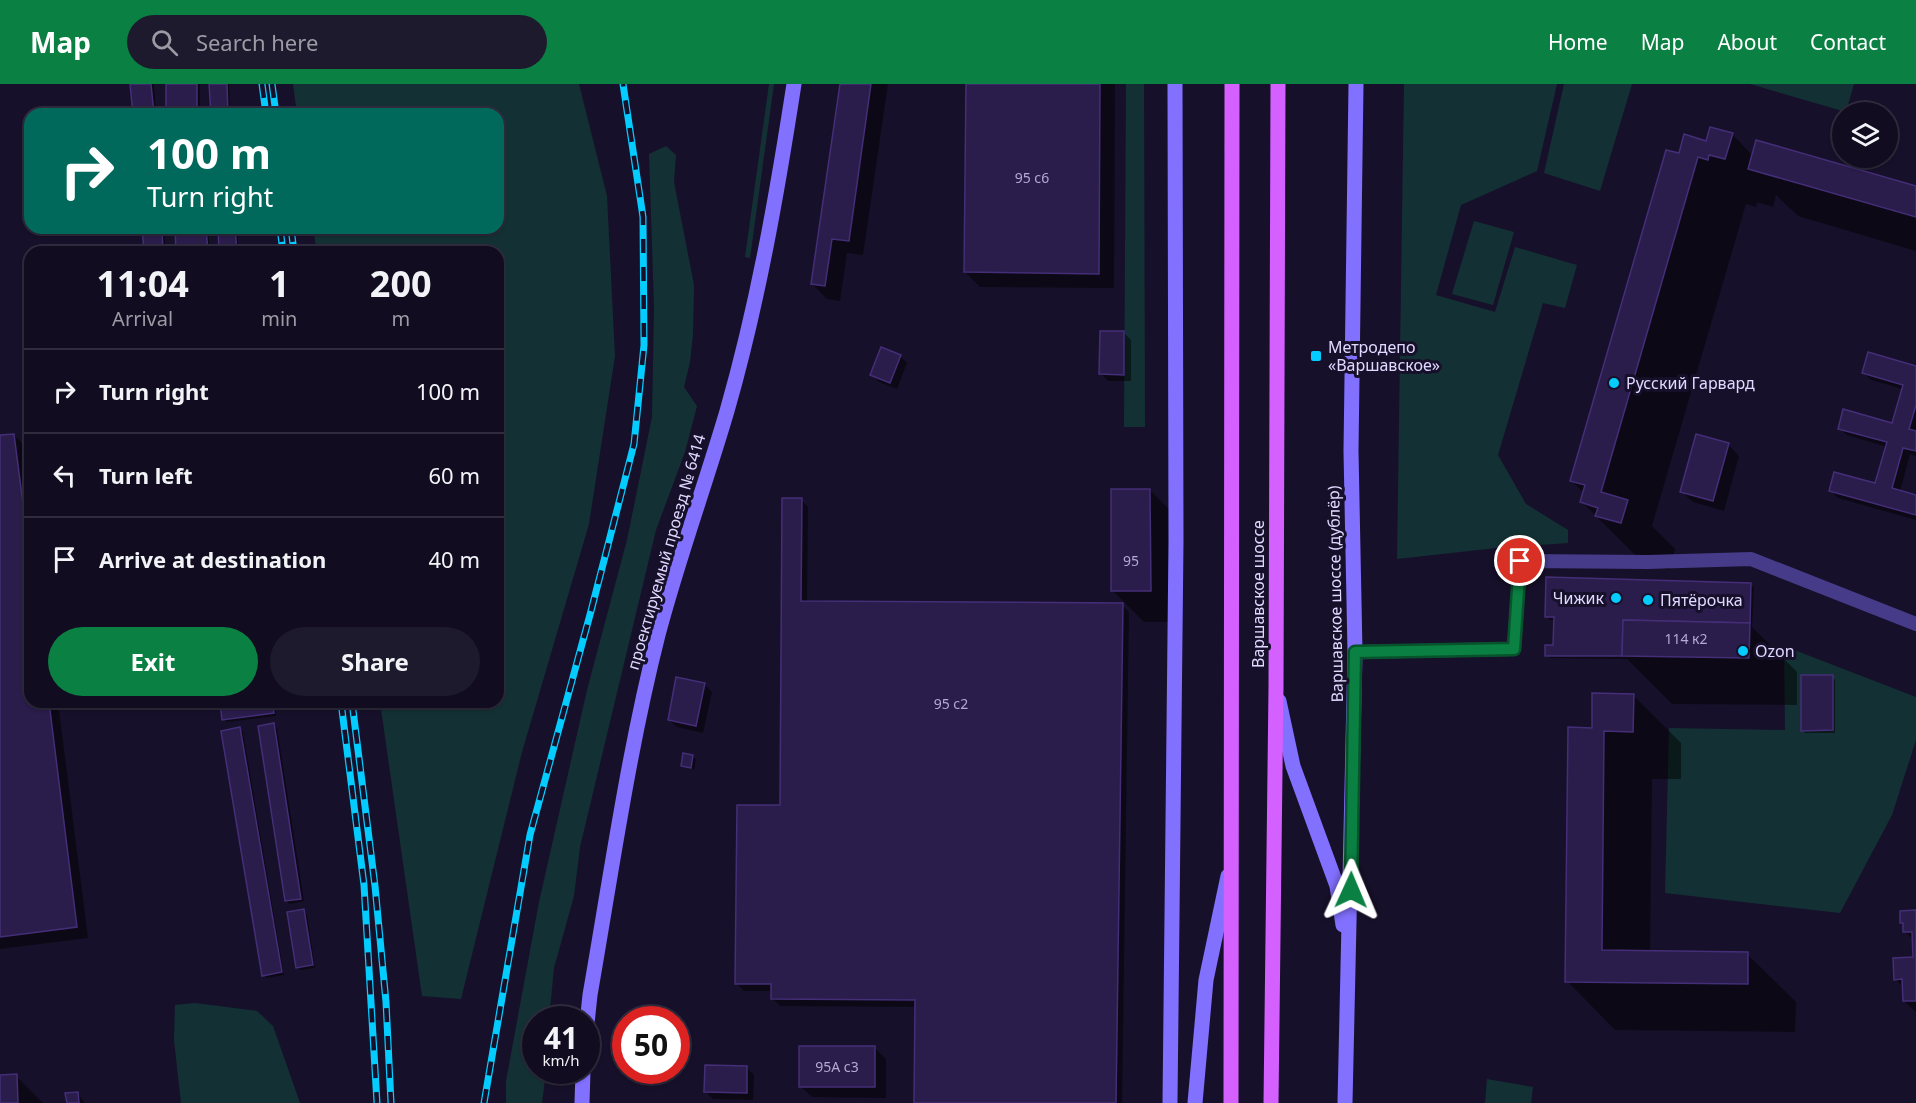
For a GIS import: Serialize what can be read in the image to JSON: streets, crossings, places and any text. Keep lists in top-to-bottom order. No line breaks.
{"streets":{"main road":["проектируемый проезд № 6414","Варшавское шоссе","Варшавское шоссе (дублёр)"]},"places":{"transit":["Метродепо «Варшавское»"],"other":["Русский Гарвард","Чижик","Пятёрочка","Ozon"]},"house_numbers":["95 с6","95","114 к2","95 с2","95А с3"],"page":{"header":"Map","search":"Search here","nav":["Home","Map","About","Contact"],"turn":["100 m","Turn right"],"eta":["11:04","Arrival","1","min","200","m"],"list":[{"name":"Turn right","value":"100 m"},{"name":"Turn left","value":"60 m"},{"name":"Arrive at destination","value":"40 m"}],"buttons":["Exit","Share"],"speed":"41 km/h","limit":"50"}}
